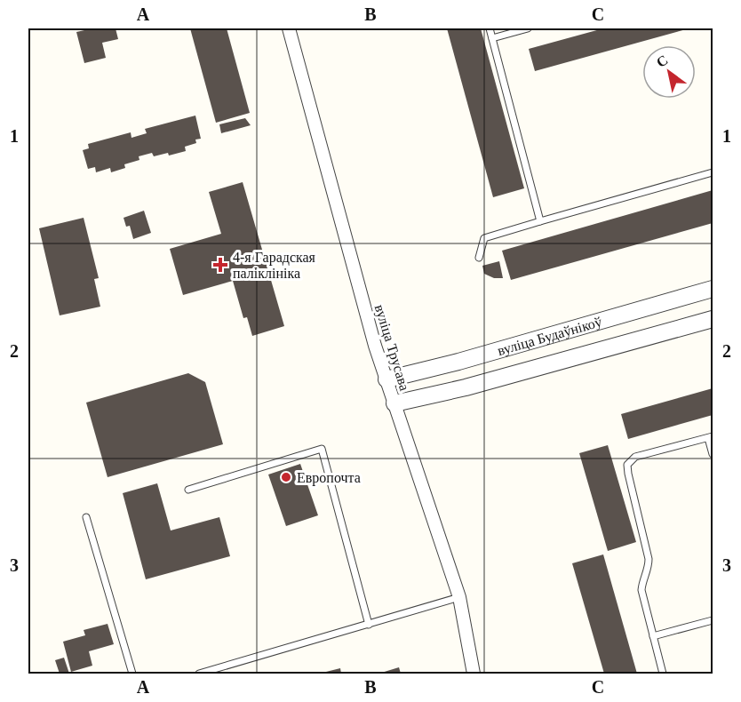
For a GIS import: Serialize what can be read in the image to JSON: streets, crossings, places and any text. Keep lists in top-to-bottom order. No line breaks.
{"streets":{"street":["вуліца Будаўнікоў","вуліца Трусава"]},"crossings":[["вуліца Будаўнікоў","вуліца Трусава"]],"places":{"health":["4-я Гарадская паліклініка"],"other":["Европочта"]},"north":"top left","grid":{"columns":["A","B","C"],"rows":["1","2","3"]}}
